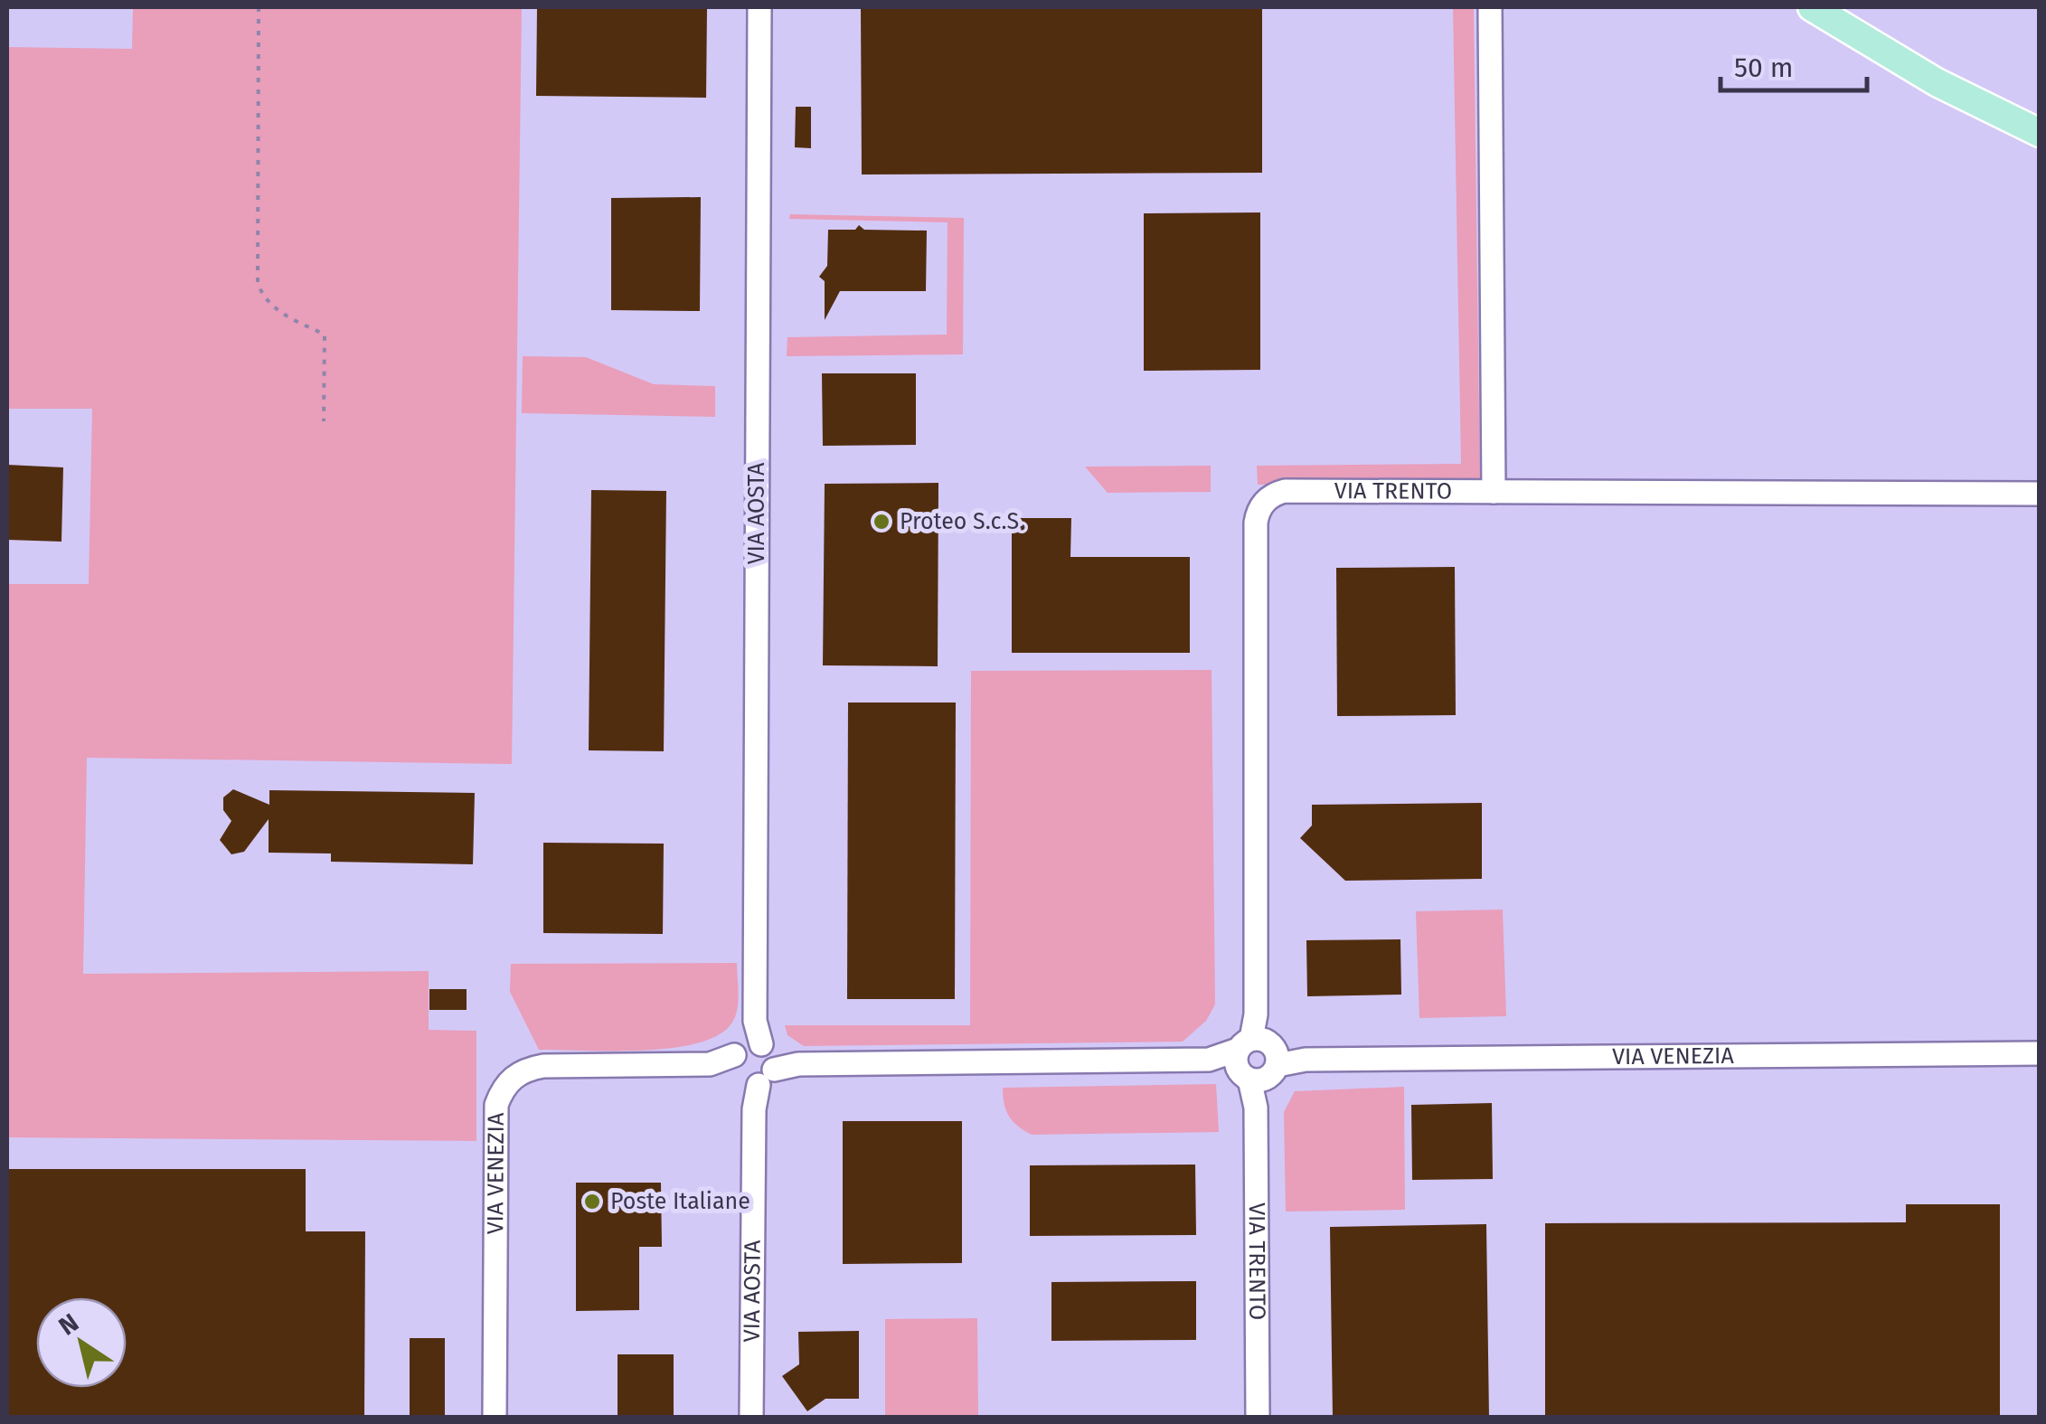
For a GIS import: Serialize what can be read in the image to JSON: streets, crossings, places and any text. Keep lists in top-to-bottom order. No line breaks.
{"streets":{"street":["VIA TRENTO","VIA AOSTA","VIA VENEZIA"]},"crossings":[["VIA TRENTO","VIA VENEZIA"],["VIA AOSTA","VIA VENEZIA"]],"places":["Proteo S.c.S.","Poste Italiane"],"scale_bar":"50 m","north":"top left"}
